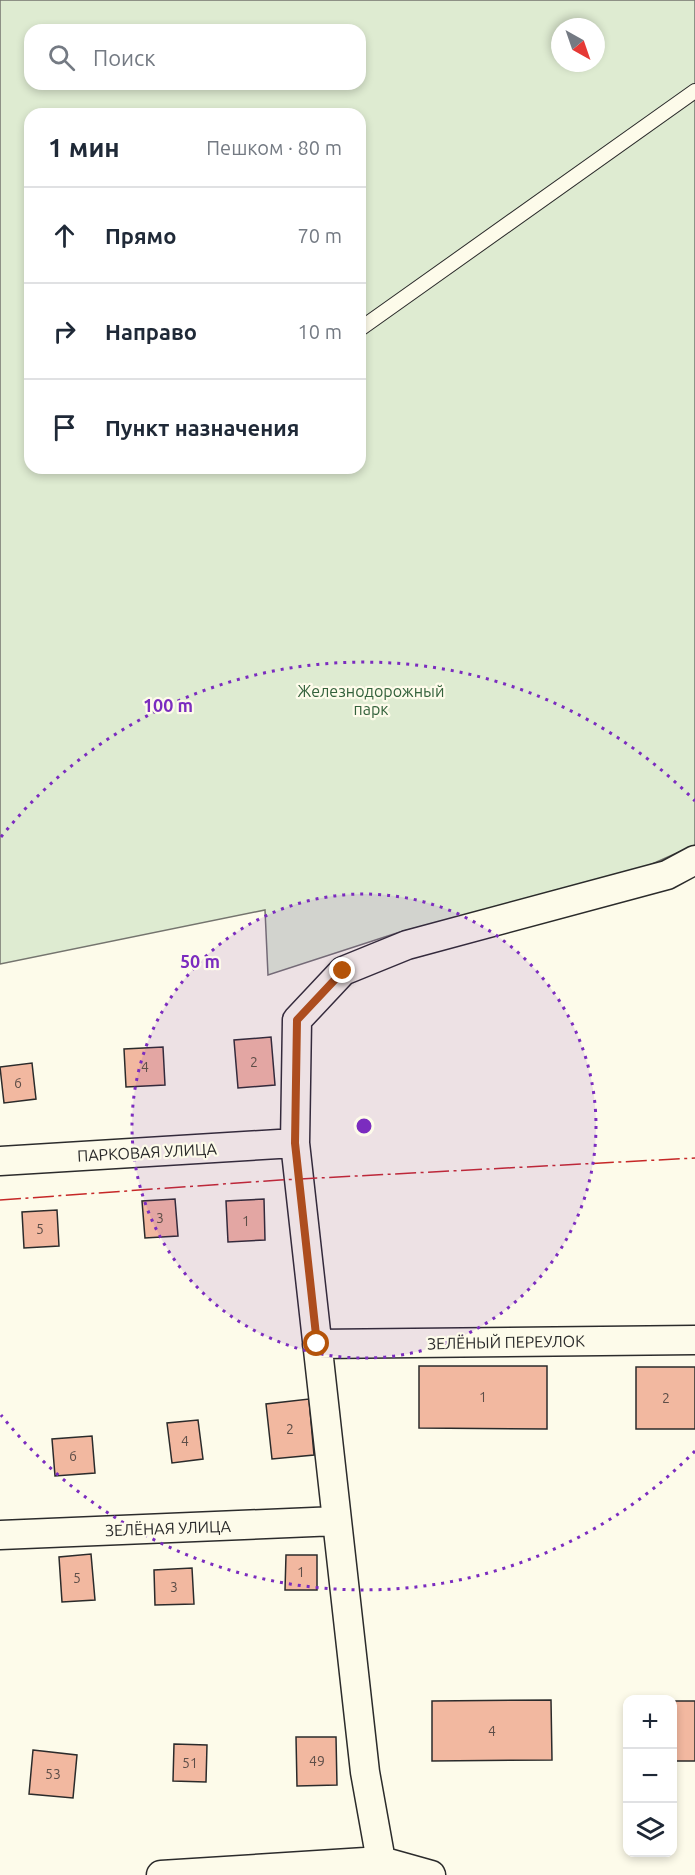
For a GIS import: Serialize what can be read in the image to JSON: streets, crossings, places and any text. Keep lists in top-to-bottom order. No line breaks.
{"streets":{"street":["ПАРКОВАЯ УЛИЦА","ЗЕЛЁНЫЙ ПЕРЕУЛОК","ЗЕЛЁНАЯ УЛИЦА"]},"parks":["Железнодорожный парк"],"house_numbers":["2","4","6","3","1","5","1","2","2","4","6","1","5","3","4","49","51","53"],"north":"bottom right","page":{"search":"Поиск","heading":["1 мин","Пешком · 80 m"],"list":[["Прямо","70 m"],["Направо","10 m"],"Пункт назначения"],"map_buttons":["+","−"]},"rings":["100 m","50 m"]}
